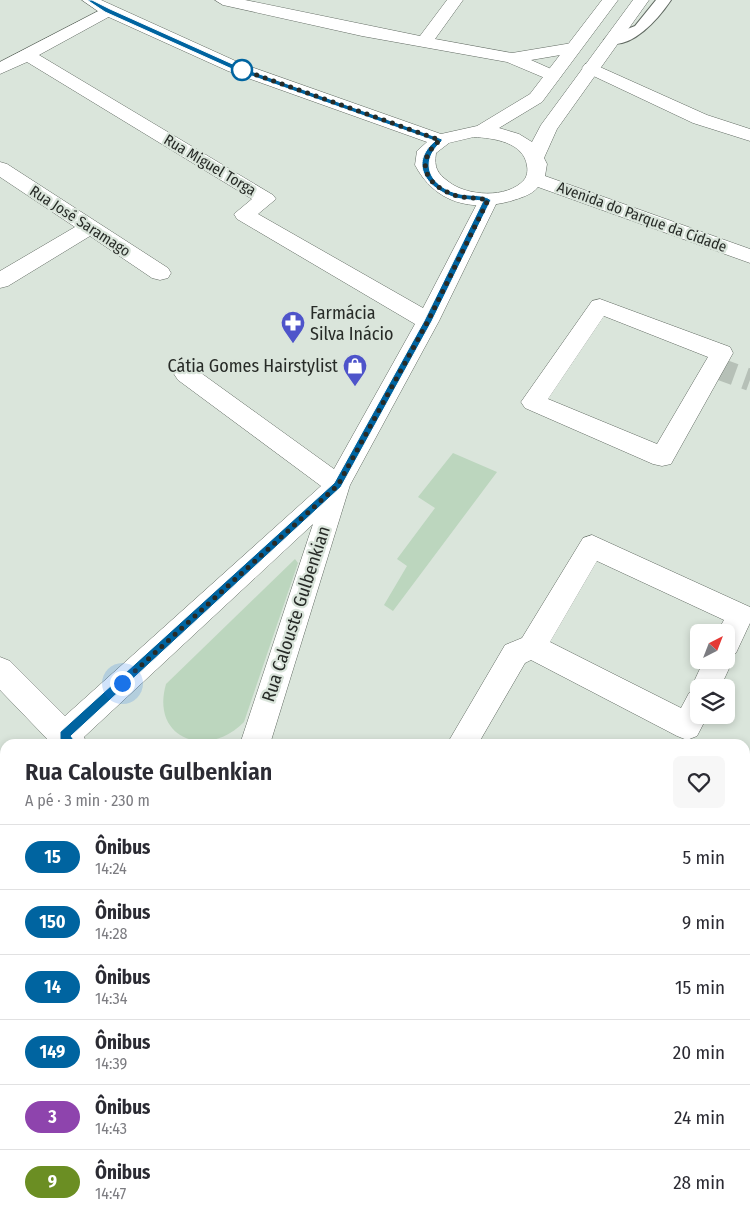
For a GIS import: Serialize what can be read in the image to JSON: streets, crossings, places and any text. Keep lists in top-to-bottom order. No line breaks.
{"streets":{"street":["Rua Miguel Torga","Avenida do Parque da Cidade","Rua José Saramago","Rua Calouste Gulbenkian"]},"crossings":[["Rua Miguel Torga","Rua Calouste Gulbenkian"],["Avenida do Parque da Cidade","Rua Calouste Gulbenkian"]],"places":{"pharmacy":["Farmácia Silva Inácio"],"shop":["Cátia Gomes Hairstylist"]},"lines":["bus line 15"],"north":"top right","page":{"heading":["Rua Calouste Gulbenkian","A pé · 3 min · 230 m"],"list":[{"mark":"15","name":"Ônibus","note":"14:24","value":"5 min"},{"mark":"150","name":"Ônibus","note":"14:28","value":"9 min"},{"mark":"14","name":"Ônibus","note":"14:34","value":"15 min"},{"mark":"149","name":"Ônibus","note":"14:39","value":"20 min"},{"mark":"3","name":"Ônibus","note":"14:43","value":"24 min"},{"mark":"9","name":"Ônibus","note":"14:47","value":"28 min"}]}}
